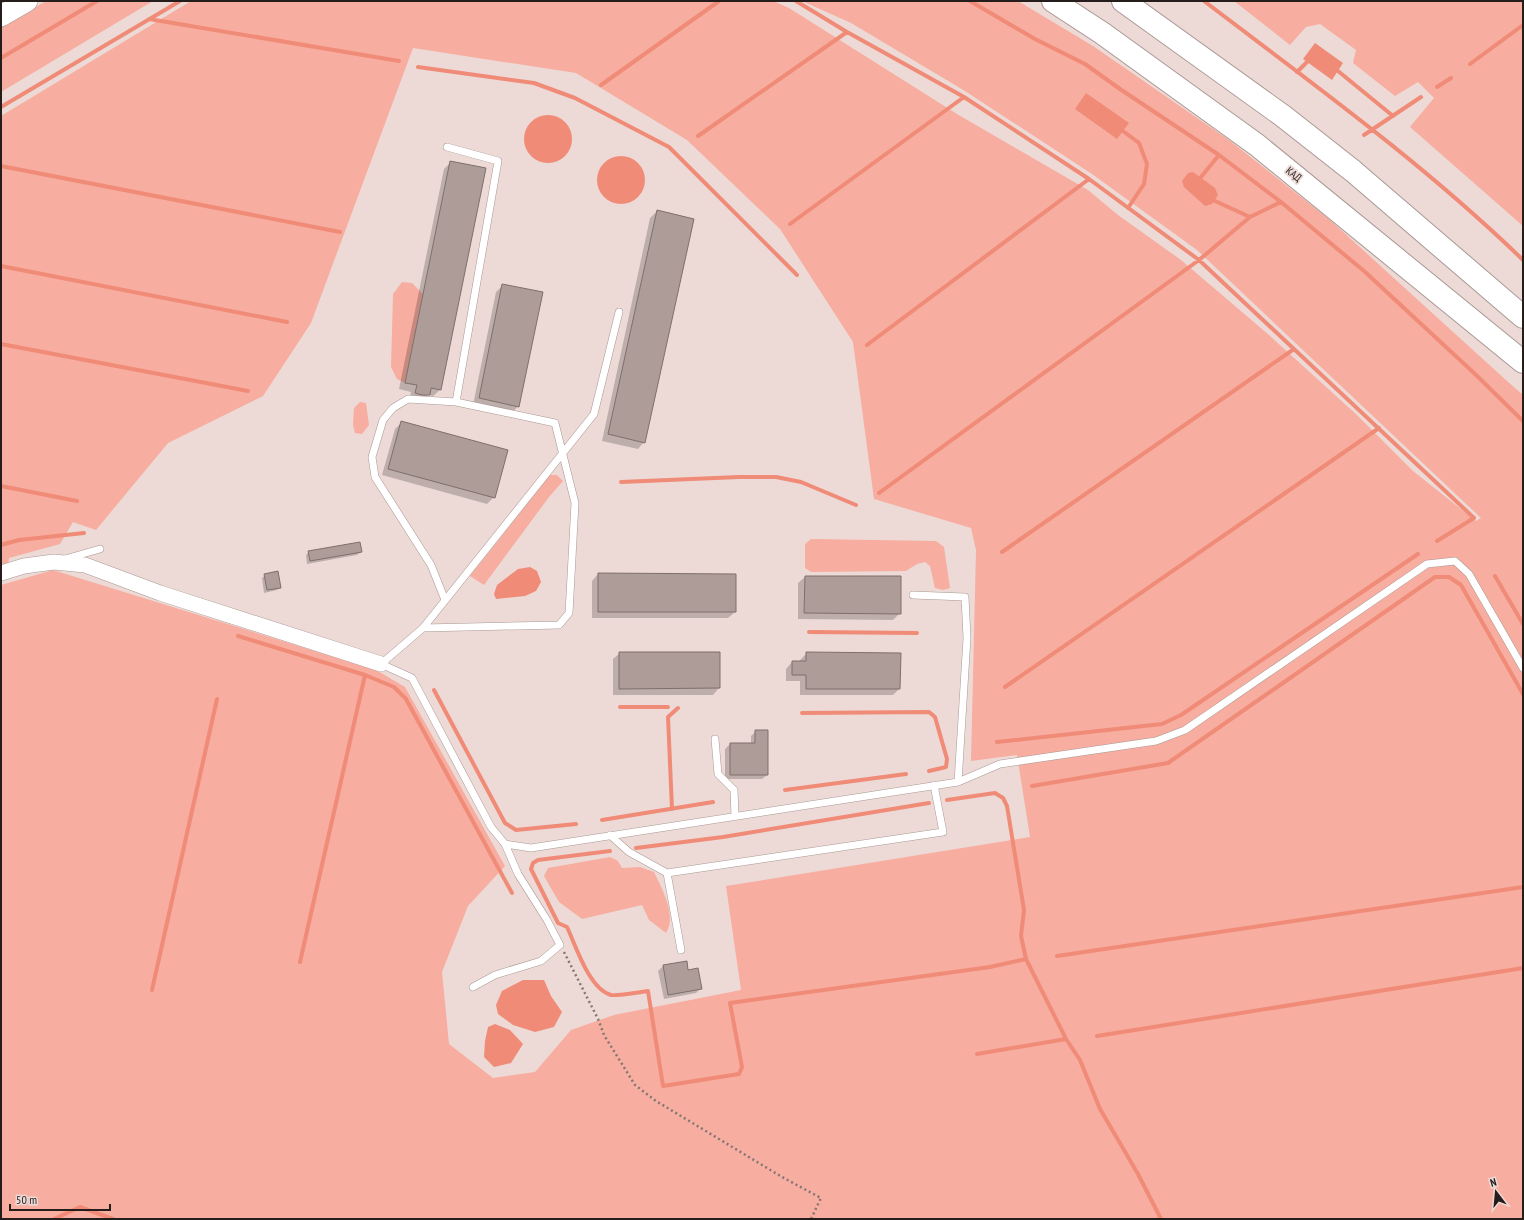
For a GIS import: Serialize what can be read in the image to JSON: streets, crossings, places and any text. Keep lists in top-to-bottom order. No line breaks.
{"streets":{"highway":["КАД"]},"scale_bar":"50 m","north":"top"}
